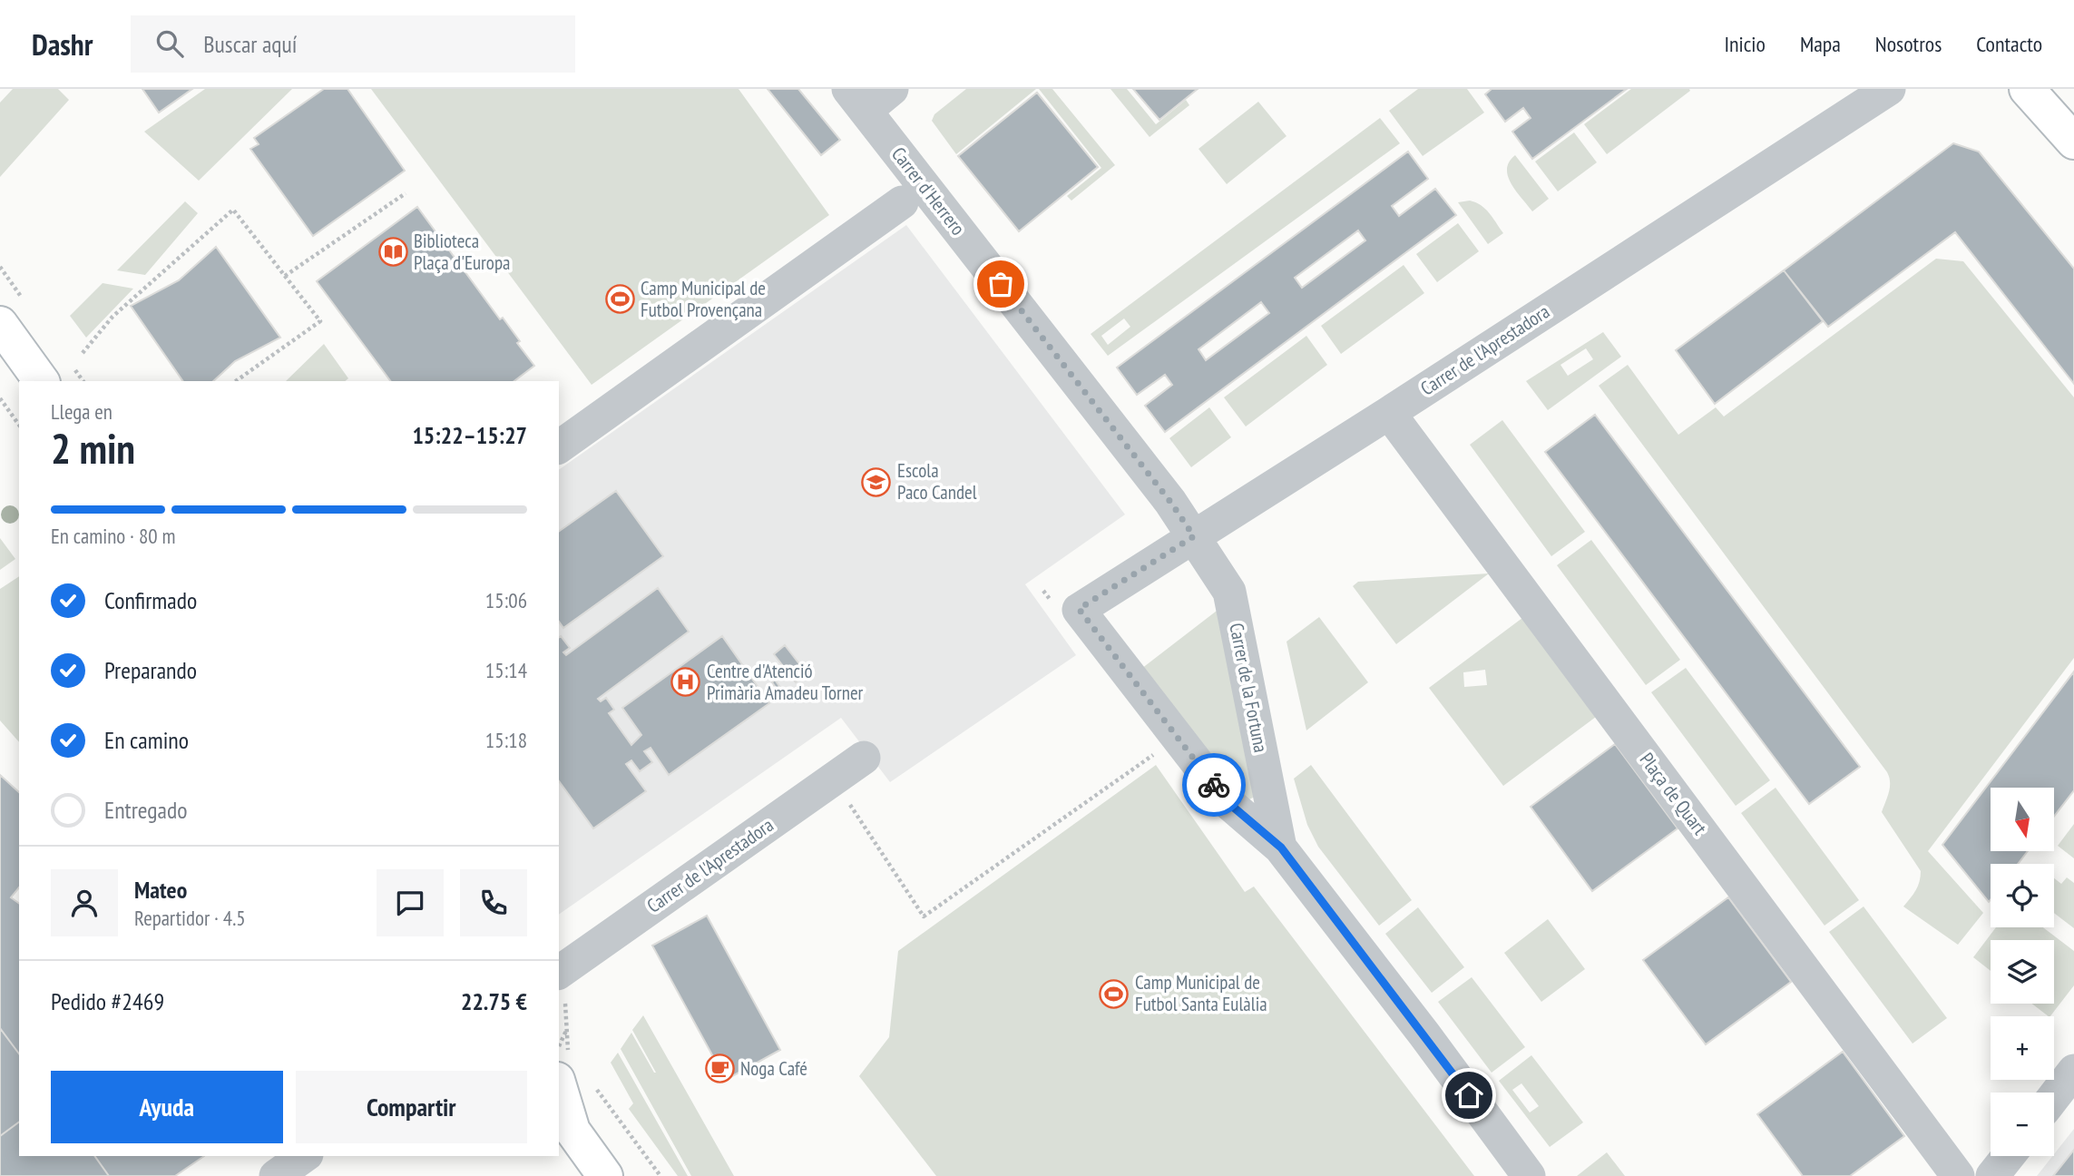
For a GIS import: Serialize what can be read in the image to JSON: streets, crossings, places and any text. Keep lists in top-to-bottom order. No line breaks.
{"streets":{"street":["Carrer d'Herrero","Carrer de l'Aprestadora","Carrer de la Fortuna","Plaça de Quart"]},"crossings":[["Carrer d'Herrero","Carrer de l'Aprestadora"],["Carrer d'Herrero","Carrer de la Fortuna"],["Carrer de l'Aprestadora","Carrer de la Fortuna"],["Carrer de l'Aprestadora","Plaça de Quart"]],"places":{"library":["Biblioteca Plaça d'Europa"],"sports":["Camp Municipal de Futbol Provençana","Camp Municipal de Futbol Santa Eulàlia"],"school or university":["Escola Paco Candel"],"hospital":["Centre d'Atenció Primària Amadeu Torner"],"cafe":["Noga Café"]},"north":"bottom","page":{"header":"Dashr","search":"Buscar aquí","nav":["Inicio","Mapa","Nosotros","Contacto"],"heading":["2 min","Llega en","15:22–15:27"],"panel":["Mateo","Repartidor · 4.5","Pedido #2469","22.75 €"],"bar":"En camino · 80 m","list":[["Confirmado","15:06"],["Preparando","15:14"],["En camino","15:18"],"Entregado"],"map_buttons":["+","−"],"buttons":["Ayuda","Compartir"]}}
